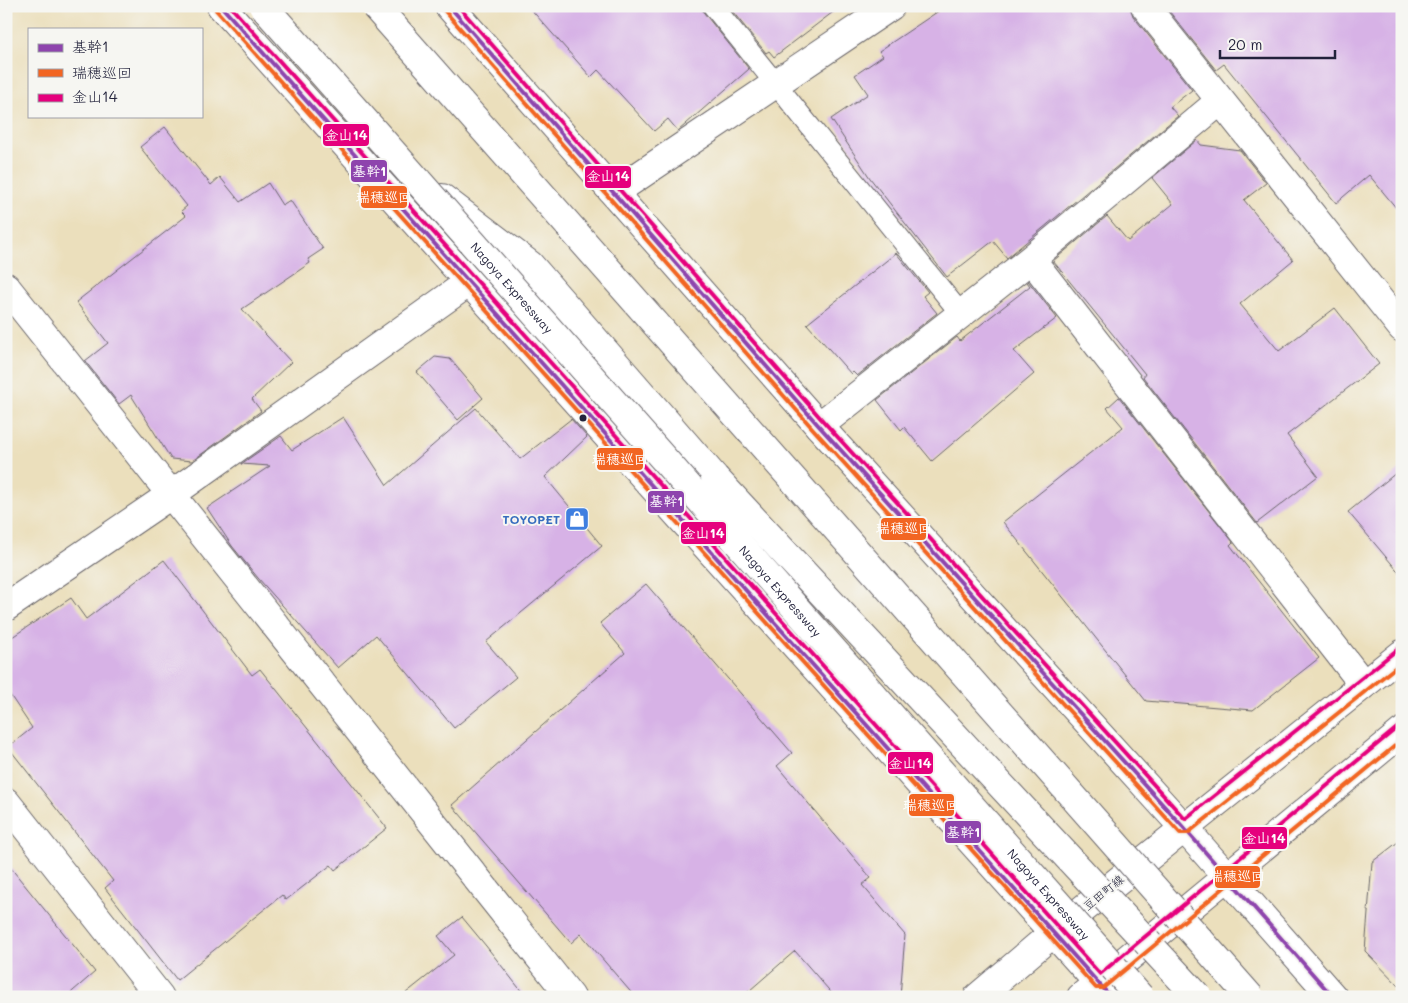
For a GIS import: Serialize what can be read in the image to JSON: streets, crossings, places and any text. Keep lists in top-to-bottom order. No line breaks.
{"streets":{"main road":["Nagoya Expressway","豆田町線"]},"places":{"shop":["TOYOPET"]},"lines":["transit line 基幹1","transit line 金山14","transit line 瑞穂巡回"],"legend":["基幹1","瑞穂巡回","金山14"],"scale_bar":"20 m"}
